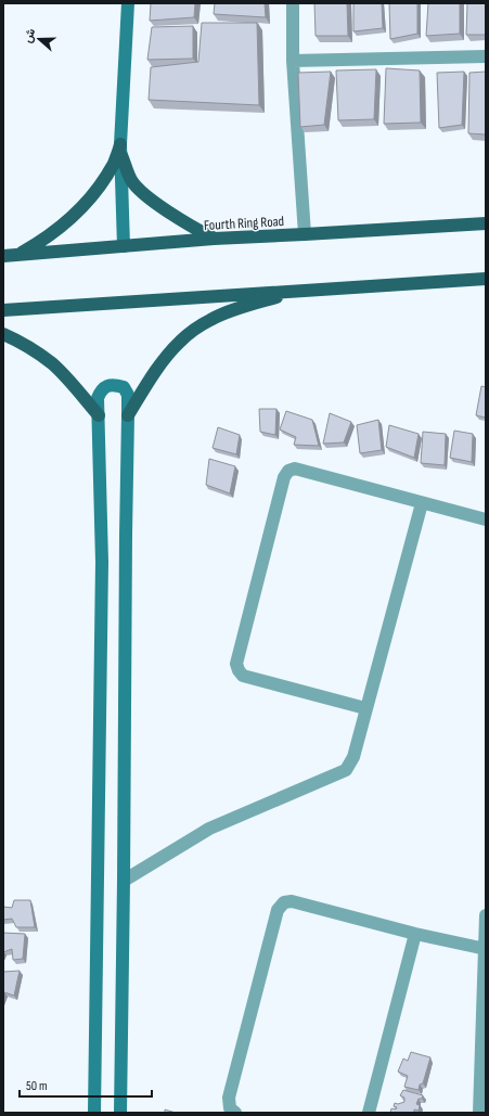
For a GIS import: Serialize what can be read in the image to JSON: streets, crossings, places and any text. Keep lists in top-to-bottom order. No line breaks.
{"streets":{"main road":["Fourth Ring Road"]},"scale_bar":"50 m","north":"left"}
